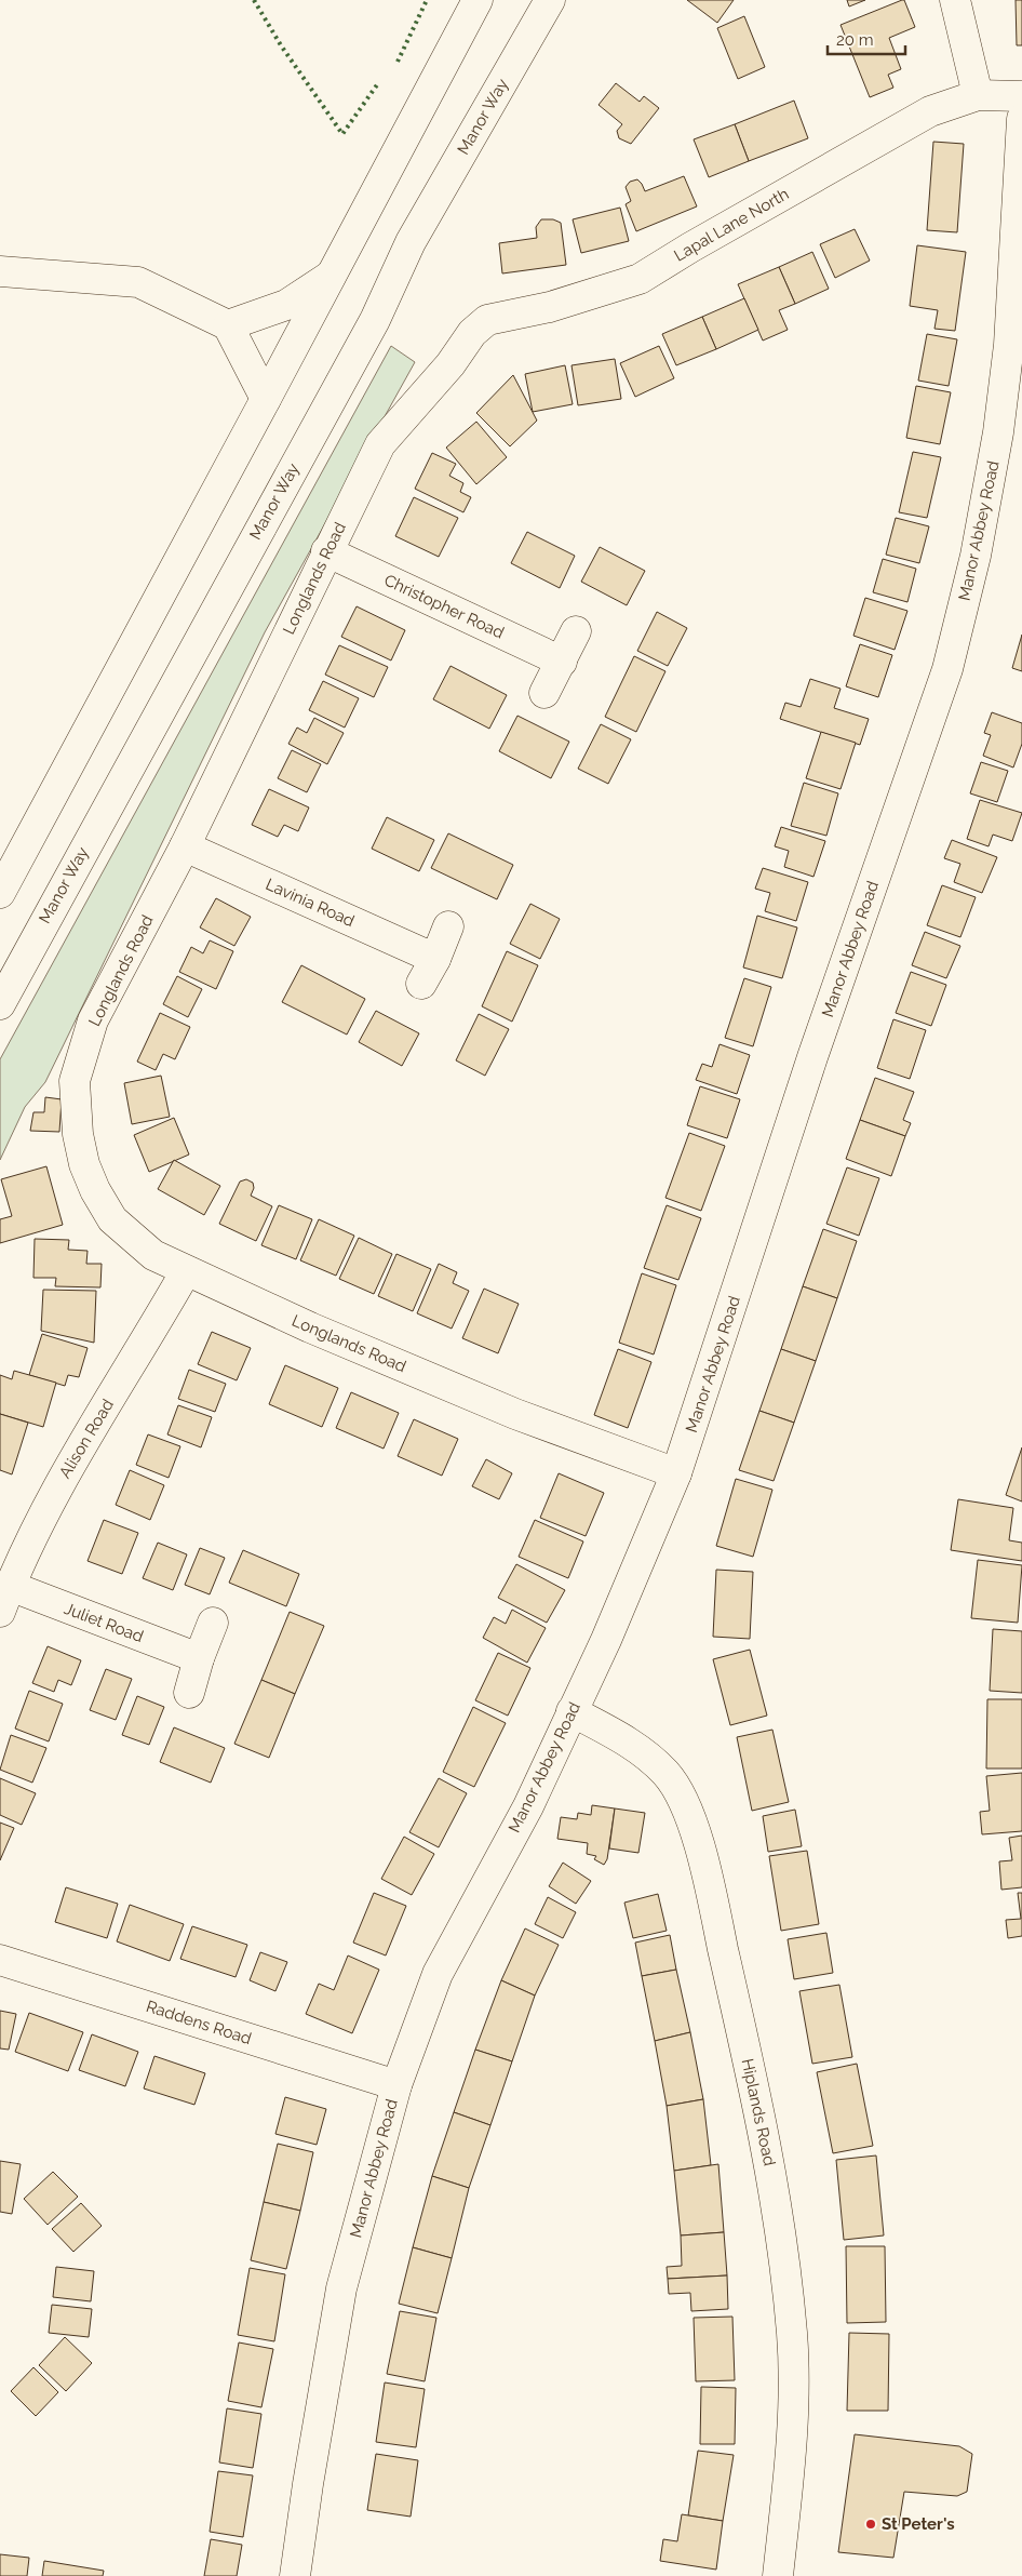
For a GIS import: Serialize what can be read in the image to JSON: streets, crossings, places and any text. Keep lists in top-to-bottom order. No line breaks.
{"streets":{"main road":["Manor Way","Lapal Lane North","Manor Abbey Road","Longlands Road","Christopher Road","Lavinia Road","Alison Road","Juliet Road","Raddens Road","Hiplands Road"]},"crossings":[["Lapal Lane North","Longlands Road"],["Manor Abbey Road","Longlands Road"],["Manor Abbey Road","Raddens Road"],["Manor Abbey Road","Hiplands Road"],["Longlands Road","Christopher Road"],["Longlands Road","Lavinia Road"],["Longlands Road","Alison Road"],["Alison Road","Juliet Road"]],"places":["St Peter's"],"scale_bar":"20 m"}
